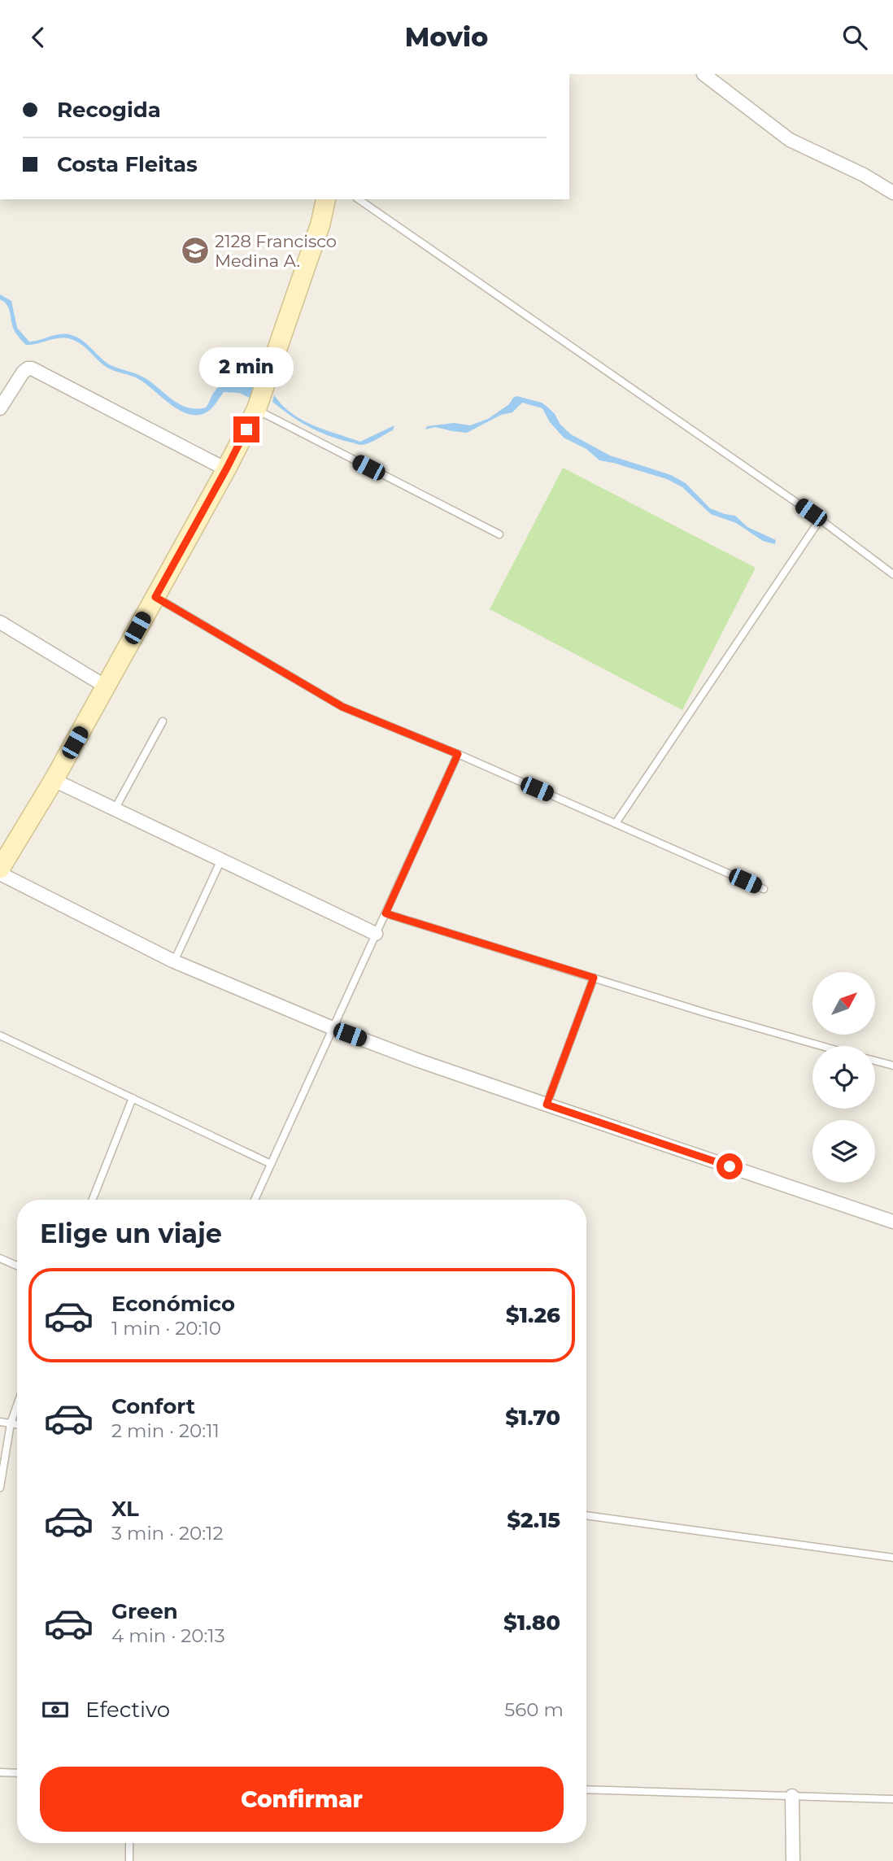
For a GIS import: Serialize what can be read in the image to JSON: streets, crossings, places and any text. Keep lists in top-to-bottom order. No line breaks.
{"places":{"school or university":["2128 Francisco Medina A."]},"north":"top right","page":{"header":"Movio","banner":["Recogida","Costa Fleitas"],"bubble":"2 min","heading":"Elige un viaje","list":[{"name":"Económico","note":"1 min · 20:10","value":"$1.26"},{"name":"Confort","note":"2 min · 20:11","value":"$1.70"},{"name":"XL","note":"3 min · 20:12","value":"$2.15"},{"name":"Green","note":"4 min · 20:13","value":"$1.80"}],"pay":["Efectivo","560 m"],"buttons":"Confirmar"}}
